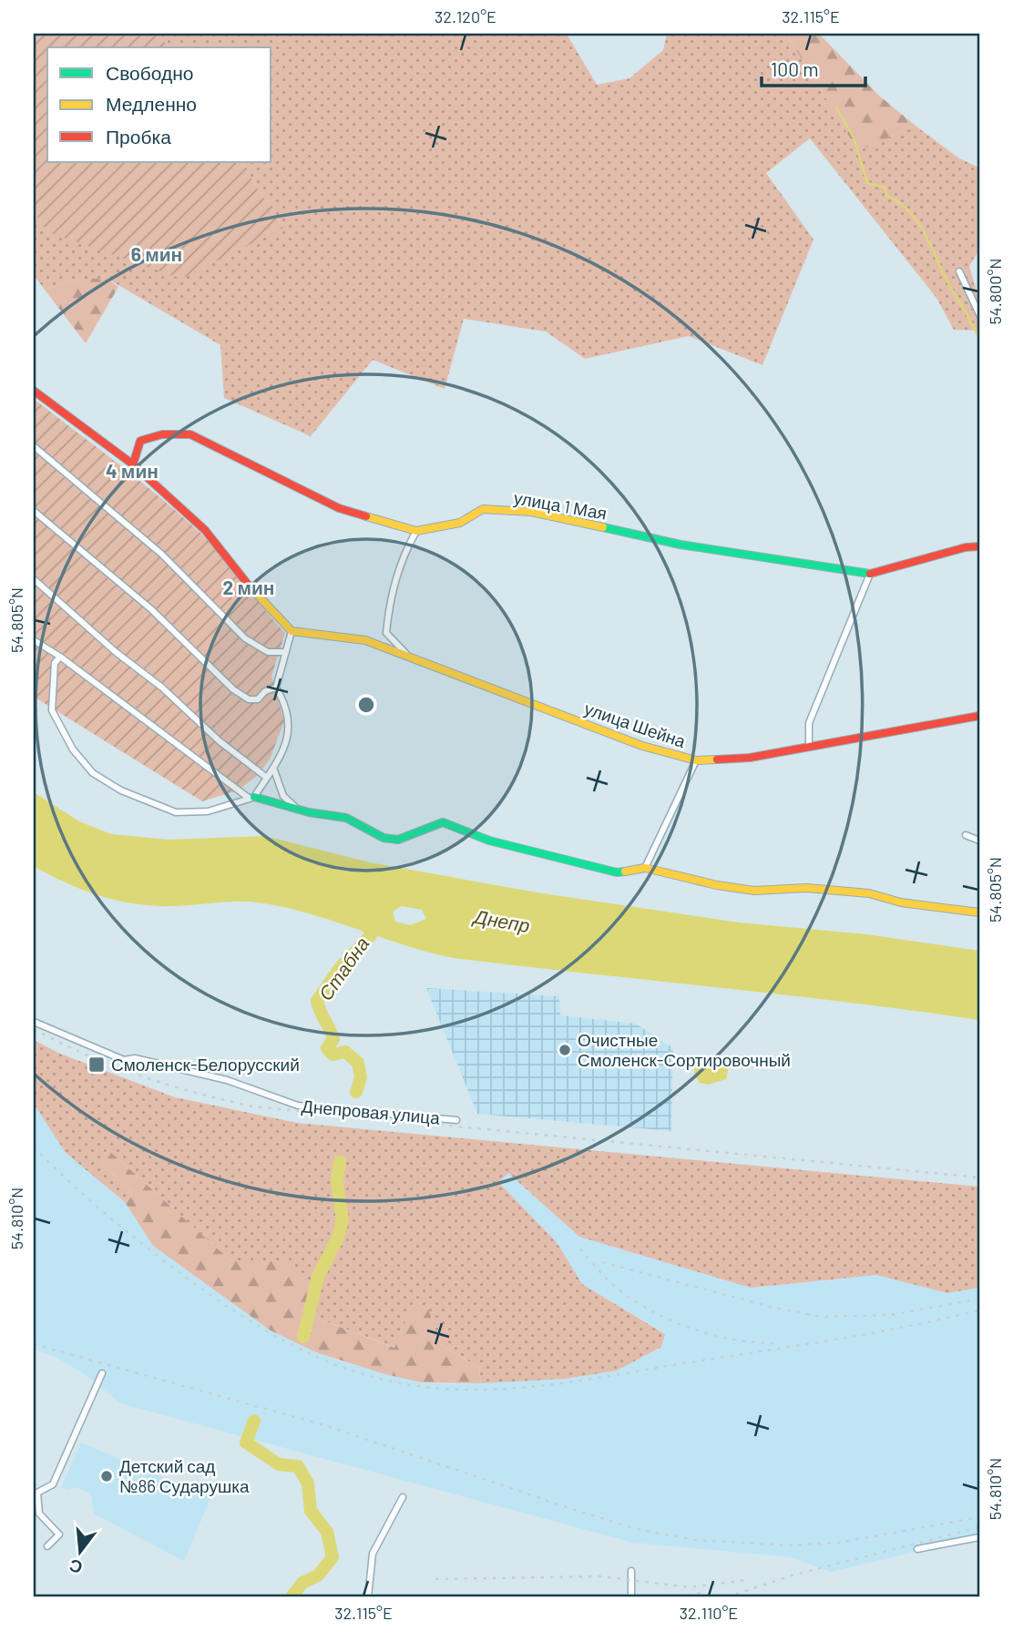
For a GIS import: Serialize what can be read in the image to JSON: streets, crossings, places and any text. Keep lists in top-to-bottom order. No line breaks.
{"streets":{"street":["улица 1 Мая","улица Шейна","Днепровая улица"]},"water":["Днепр","Стабна"],"places":{"other":["Очистные Смоленск-Сортировочный","Детский сад №86 Сударушка"],"transit":["Смоленск-Белорусский"]},"legend":["Свободно","Медленно","Пробка"],"scale_bar":"100 m","north":"bottom","coordinates":["32.120°E","32.115°E","54.800°N","54.805°N","54.810°N","32.110°E"],"rings":["6 мин","4 мин","2 мин"]}
